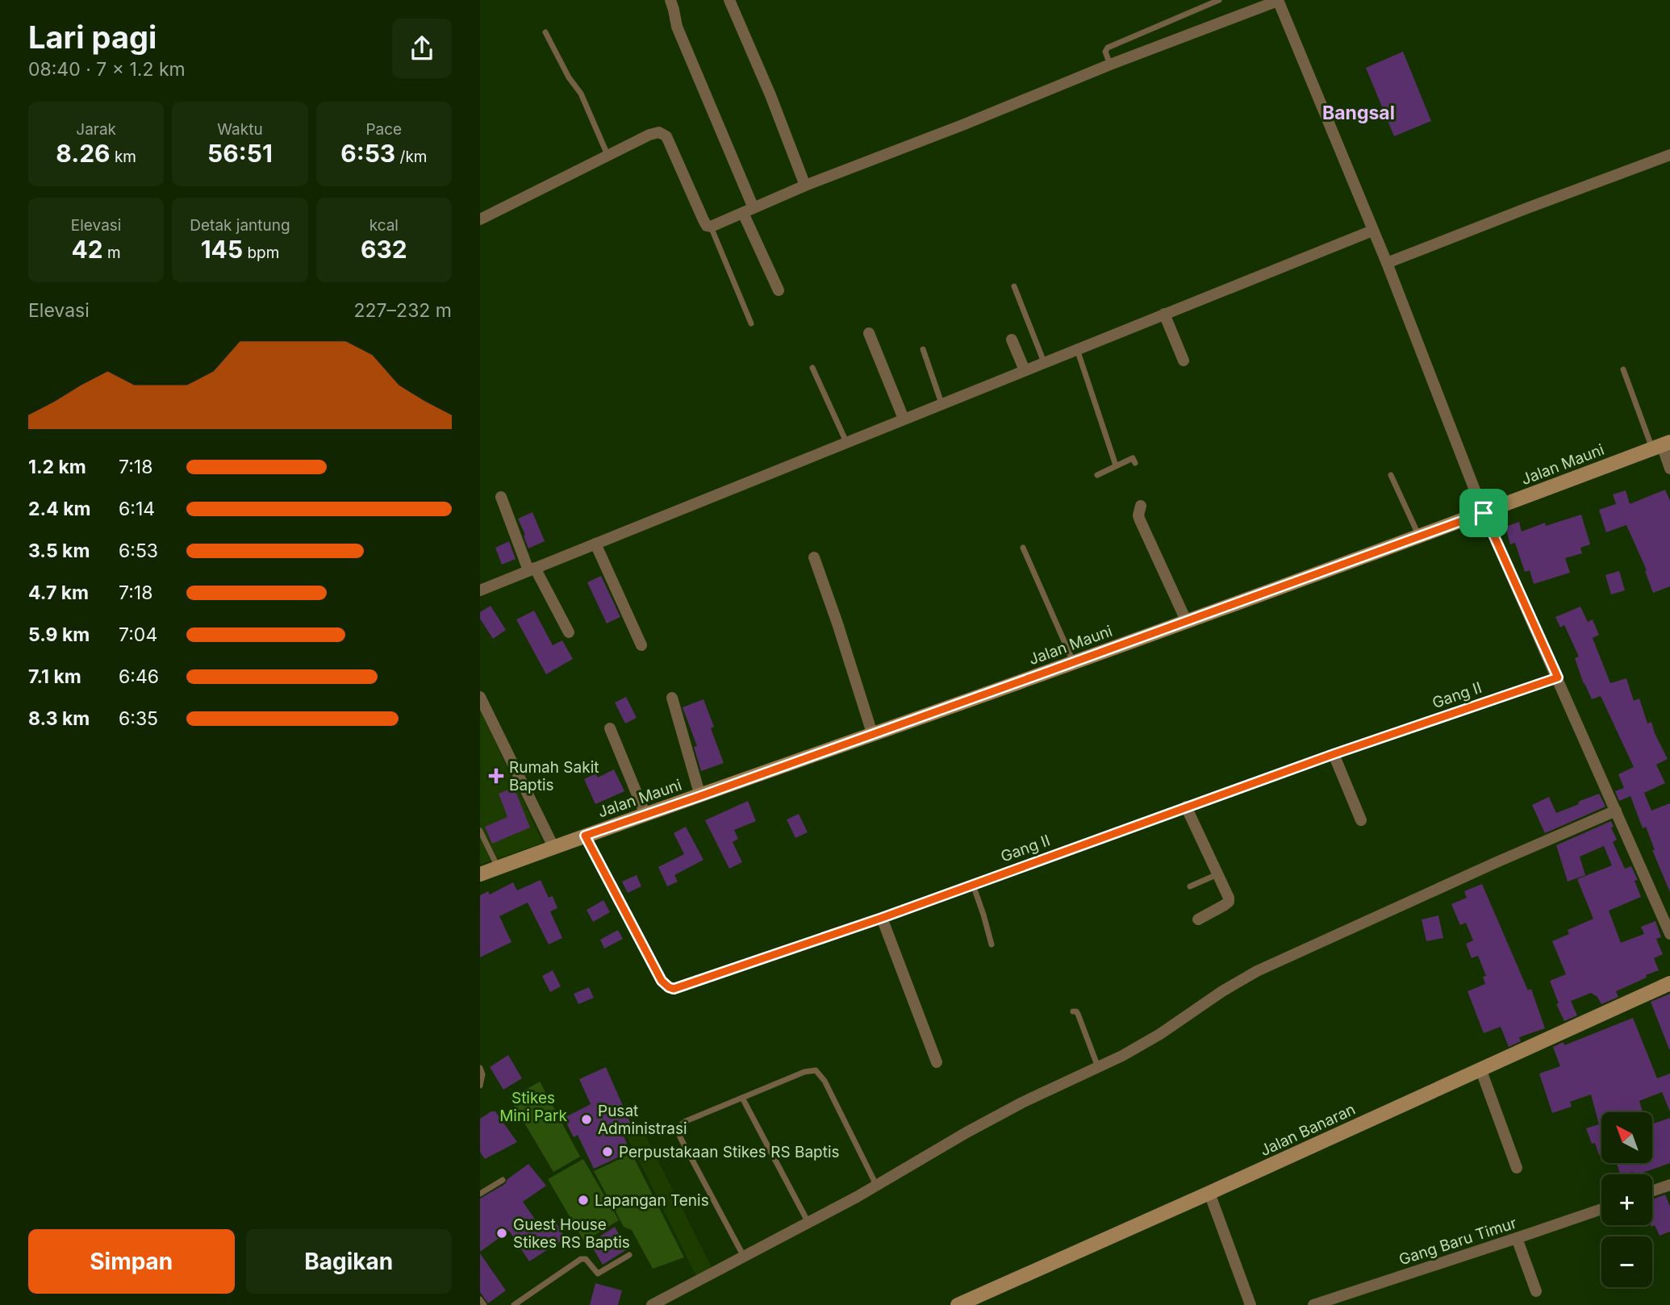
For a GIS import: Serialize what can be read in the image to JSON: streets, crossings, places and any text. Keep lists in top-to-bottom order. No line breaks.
{"streets":{"main road":["Jalan Mauni","Jalan Banaran"],"street":["Gang II","Gang Baru Timur"]},"crossings":[["Jalan Mauni","Gang II"]],"districts":["Bangsal"],"parks":["Stikes Mini Park"],"places":{"health":["Rumah Sakit Baptis"],"other":["Pusat Administrasi","Perpustakaan Stikes RS Baptis","Lapangan Tenis","Guest House Stikes RS Baptis"]},"north":"top left","page":{"heading":["Lari pagi","08:40 · 7 × 1.2 km"],"stats":[["Jarak","8.26 km"],["Waktu","56:51"],["Pace","6:53 /km"],["Elevasi","42 m"],["Detak jantung","145 bpm"],["kcal","632"]],"chart":["Elevasi","227–232 m"],"list":[{"name":"1.2 km","note":"7:18"},{"name":"2.4 km","note":"6:14"},{"name":"3.5 km","note":"6:53"},{"name":"4.7 km","note":"7:18"},{"name":"5.9 km","note":"7:04"},{"name":"7.1 km","note":"6:46"},{"name":"8.3 km","note":"6:35"}],"map_buttons":["+","−"],"buttons":["Simpan","Bagikan"]}}
